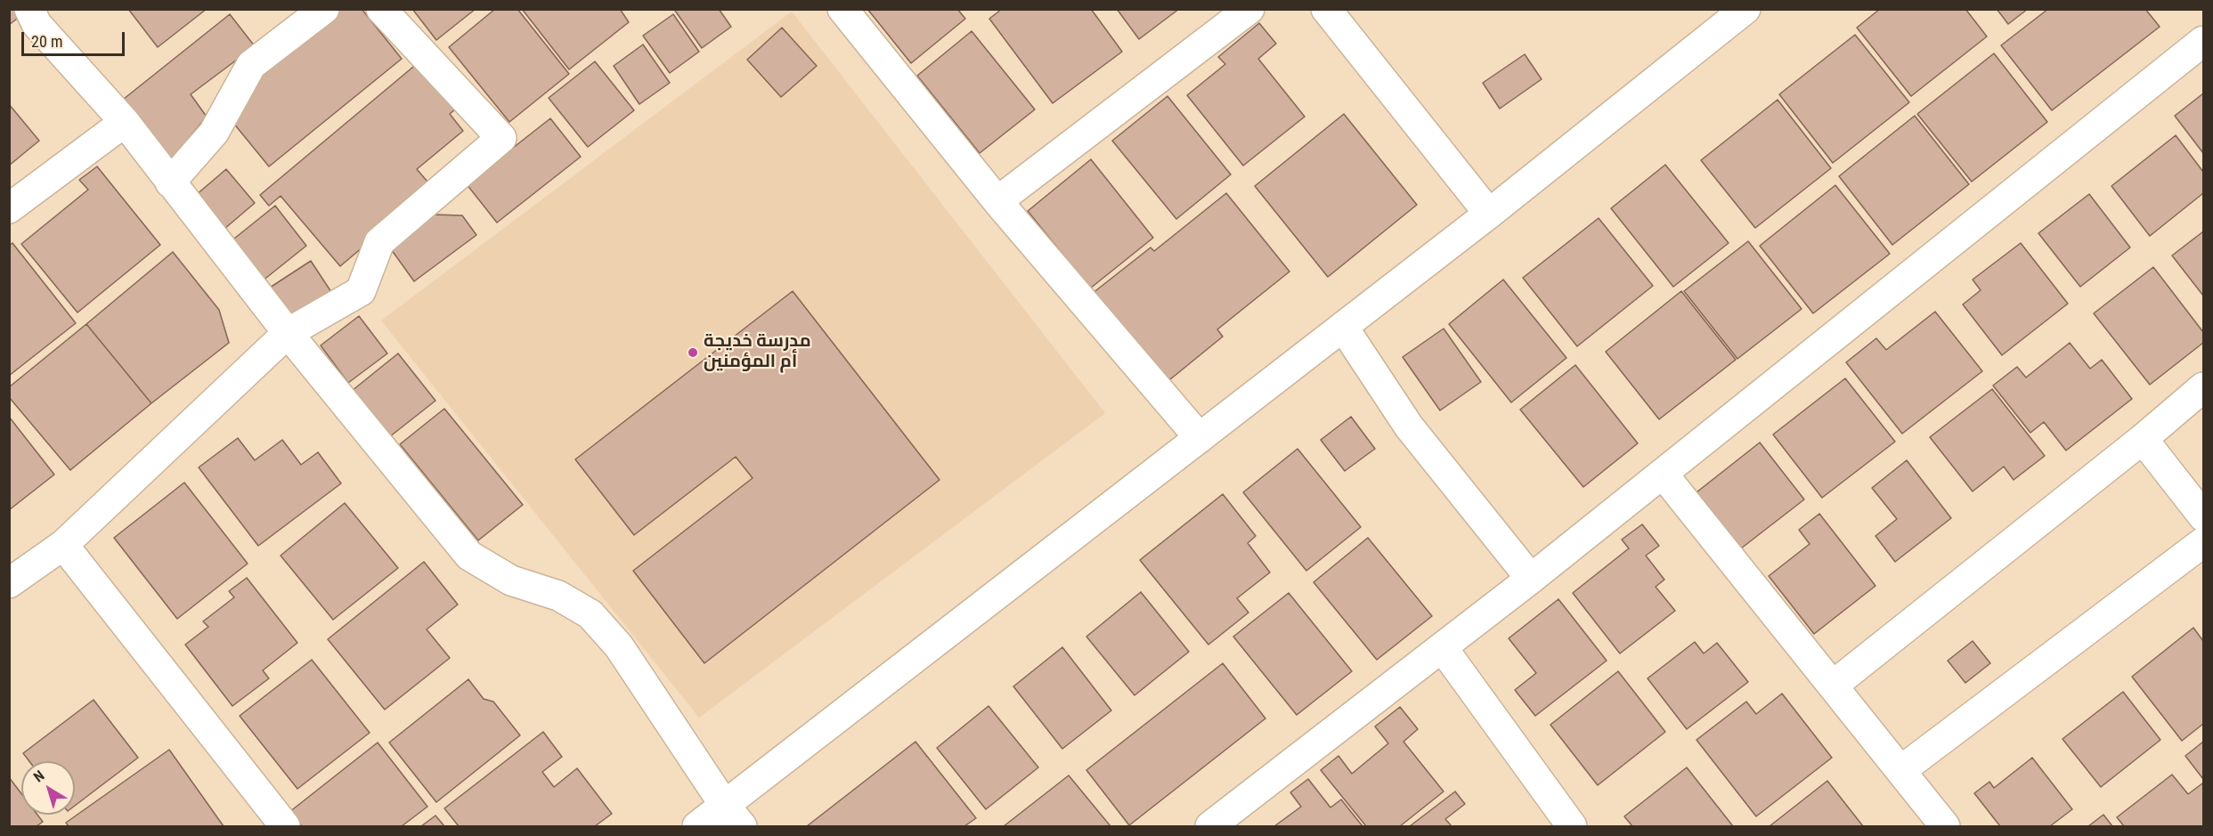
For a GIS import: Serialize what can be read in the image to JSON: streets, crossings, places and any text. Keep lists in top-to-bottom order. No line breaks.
{"places":["مدرسة خديجة أم المؤمنين"],"scale_bar":"20 m","north":"top left"}
